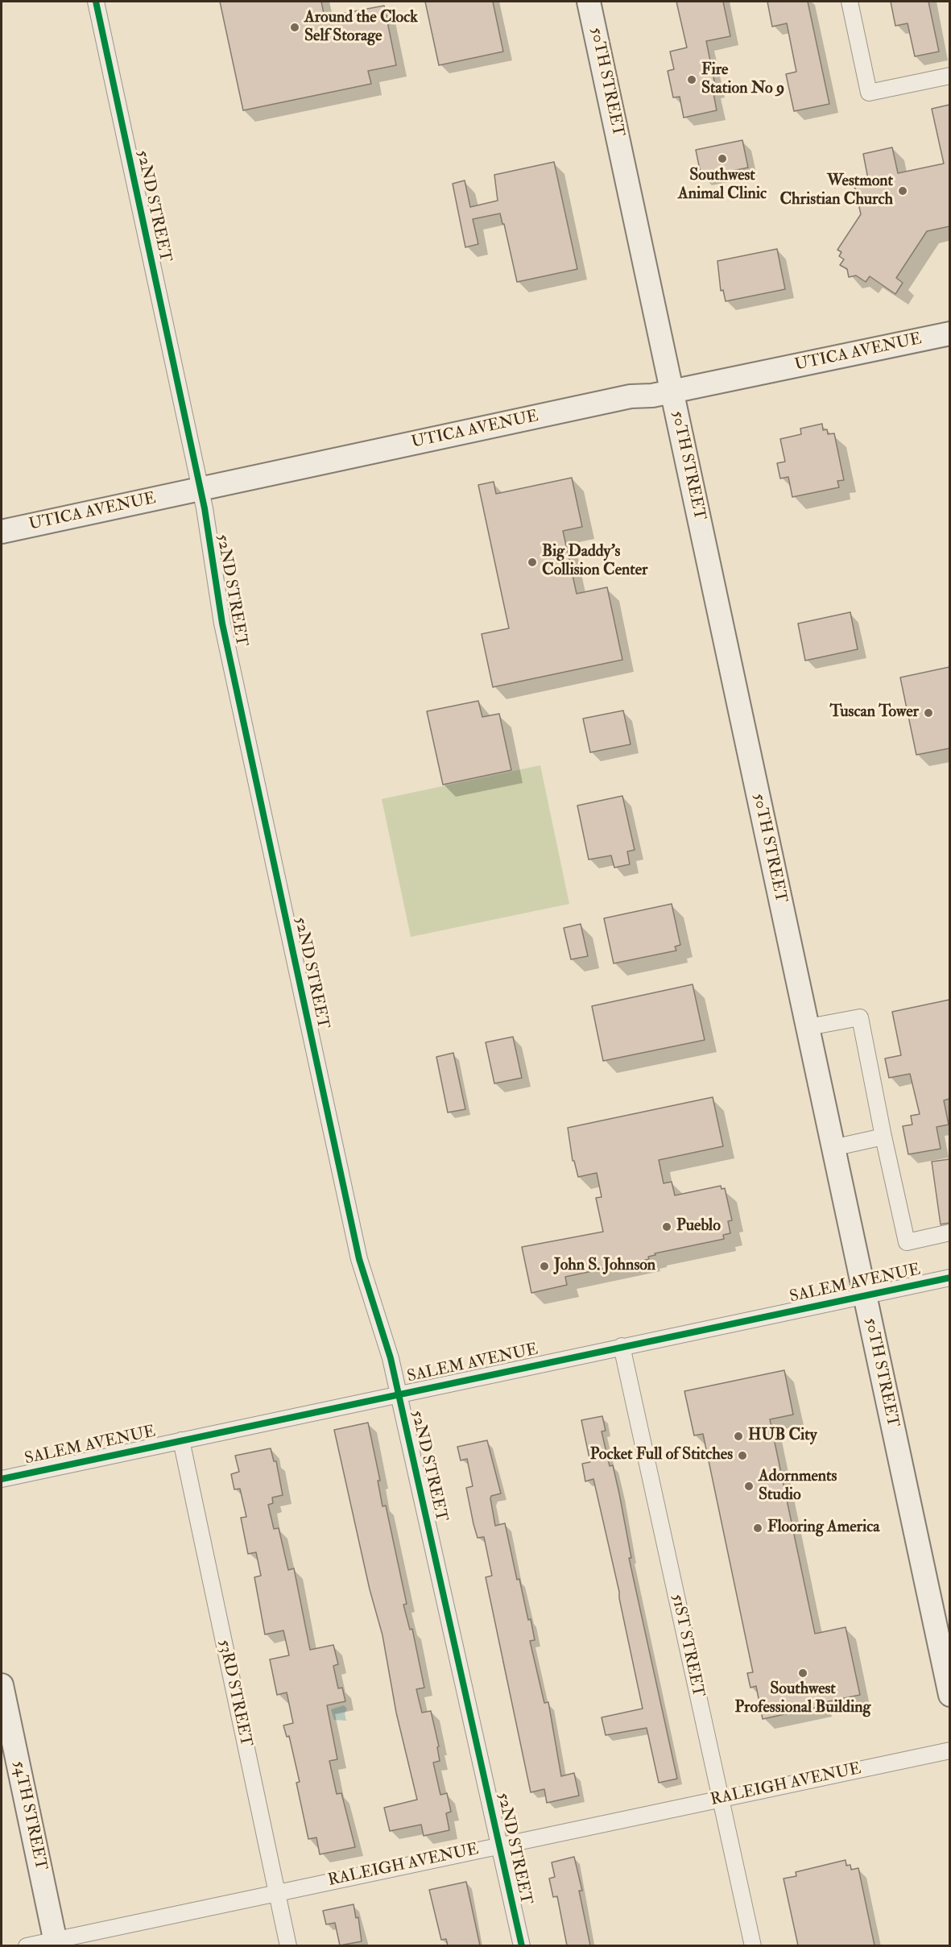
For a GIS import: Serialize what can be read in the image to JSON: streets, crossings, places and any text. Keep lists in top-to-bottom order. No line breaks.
{"streets":{"main road":["50TH STREET","UTICA AVENUE","54TH STREET"],"street":["52ND STREET","SALEM AVENUE","51ST STREET","53RD STREET","RALEIGH AVENUE"]},"crossings":[["50TH STREET","UTICA AVENUE"],["50TH STREET","SALEM AVENUE"],["52ND STREET","UTICA AVENUE"],["52ND STREET","SALEM AVENUE"],["52ND STREET","RALEIGH AVENUE"],["SALEM AVENUE","51ST STREET"],["SALEM AVENUE","53RD STREET"],["51ST STREET","RALEIGH AVENUE"],["53RD STREET","RALEIGH AVENUE"],["RALEIGH AVENUE","54TH STREET"]],"places":["Around the Clock Self Storage","Fire Station No 9","Southwest Animal Clinic","Westmont Christian Church","Big Daddy's Collision Center","Tuscan Tower","Pueblo","John S. Johnson","HUB City","Pocket Full of Stitches","Adornments Studio","Flooring America","Southwest Professional Building"]}
